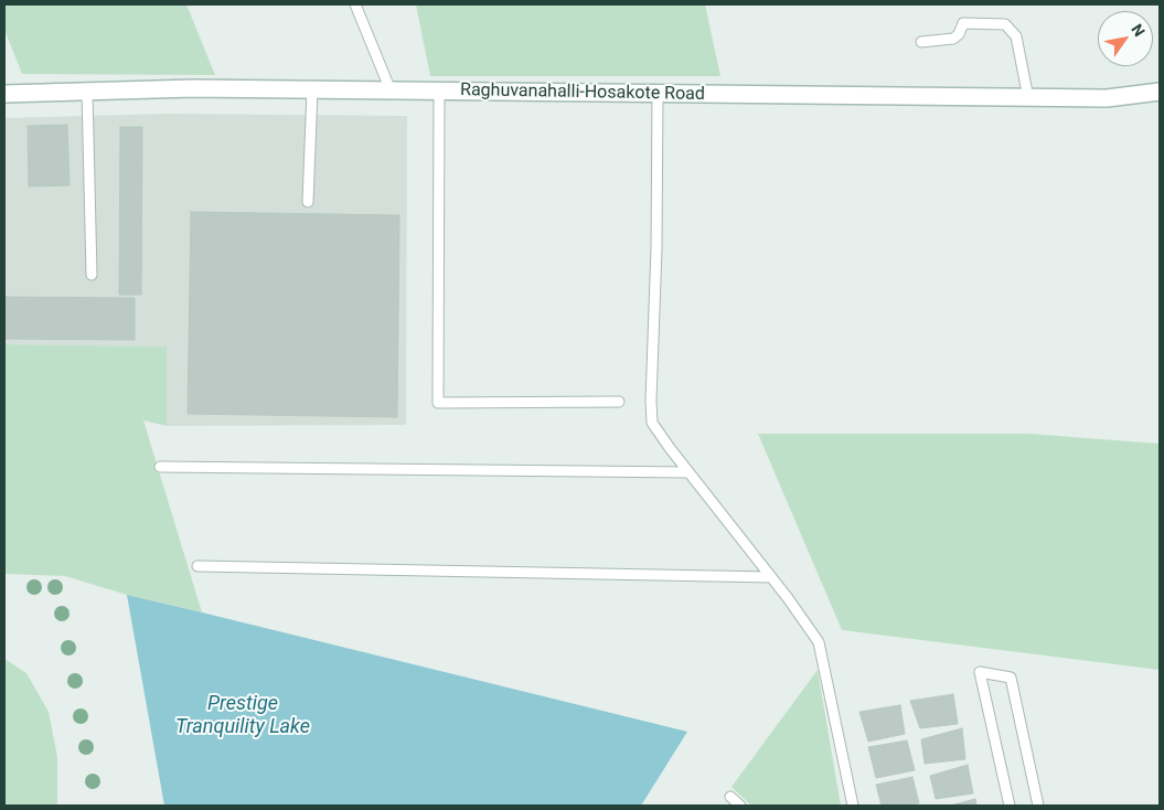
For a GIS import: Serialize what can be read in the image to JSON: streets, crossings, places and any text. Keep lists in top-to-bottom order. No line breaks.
{"streets":{"main road":["Raghuvanahalli-Hosakote Road"]},"water":["Prestige Tranquility Lake"],"north":"top right"}
